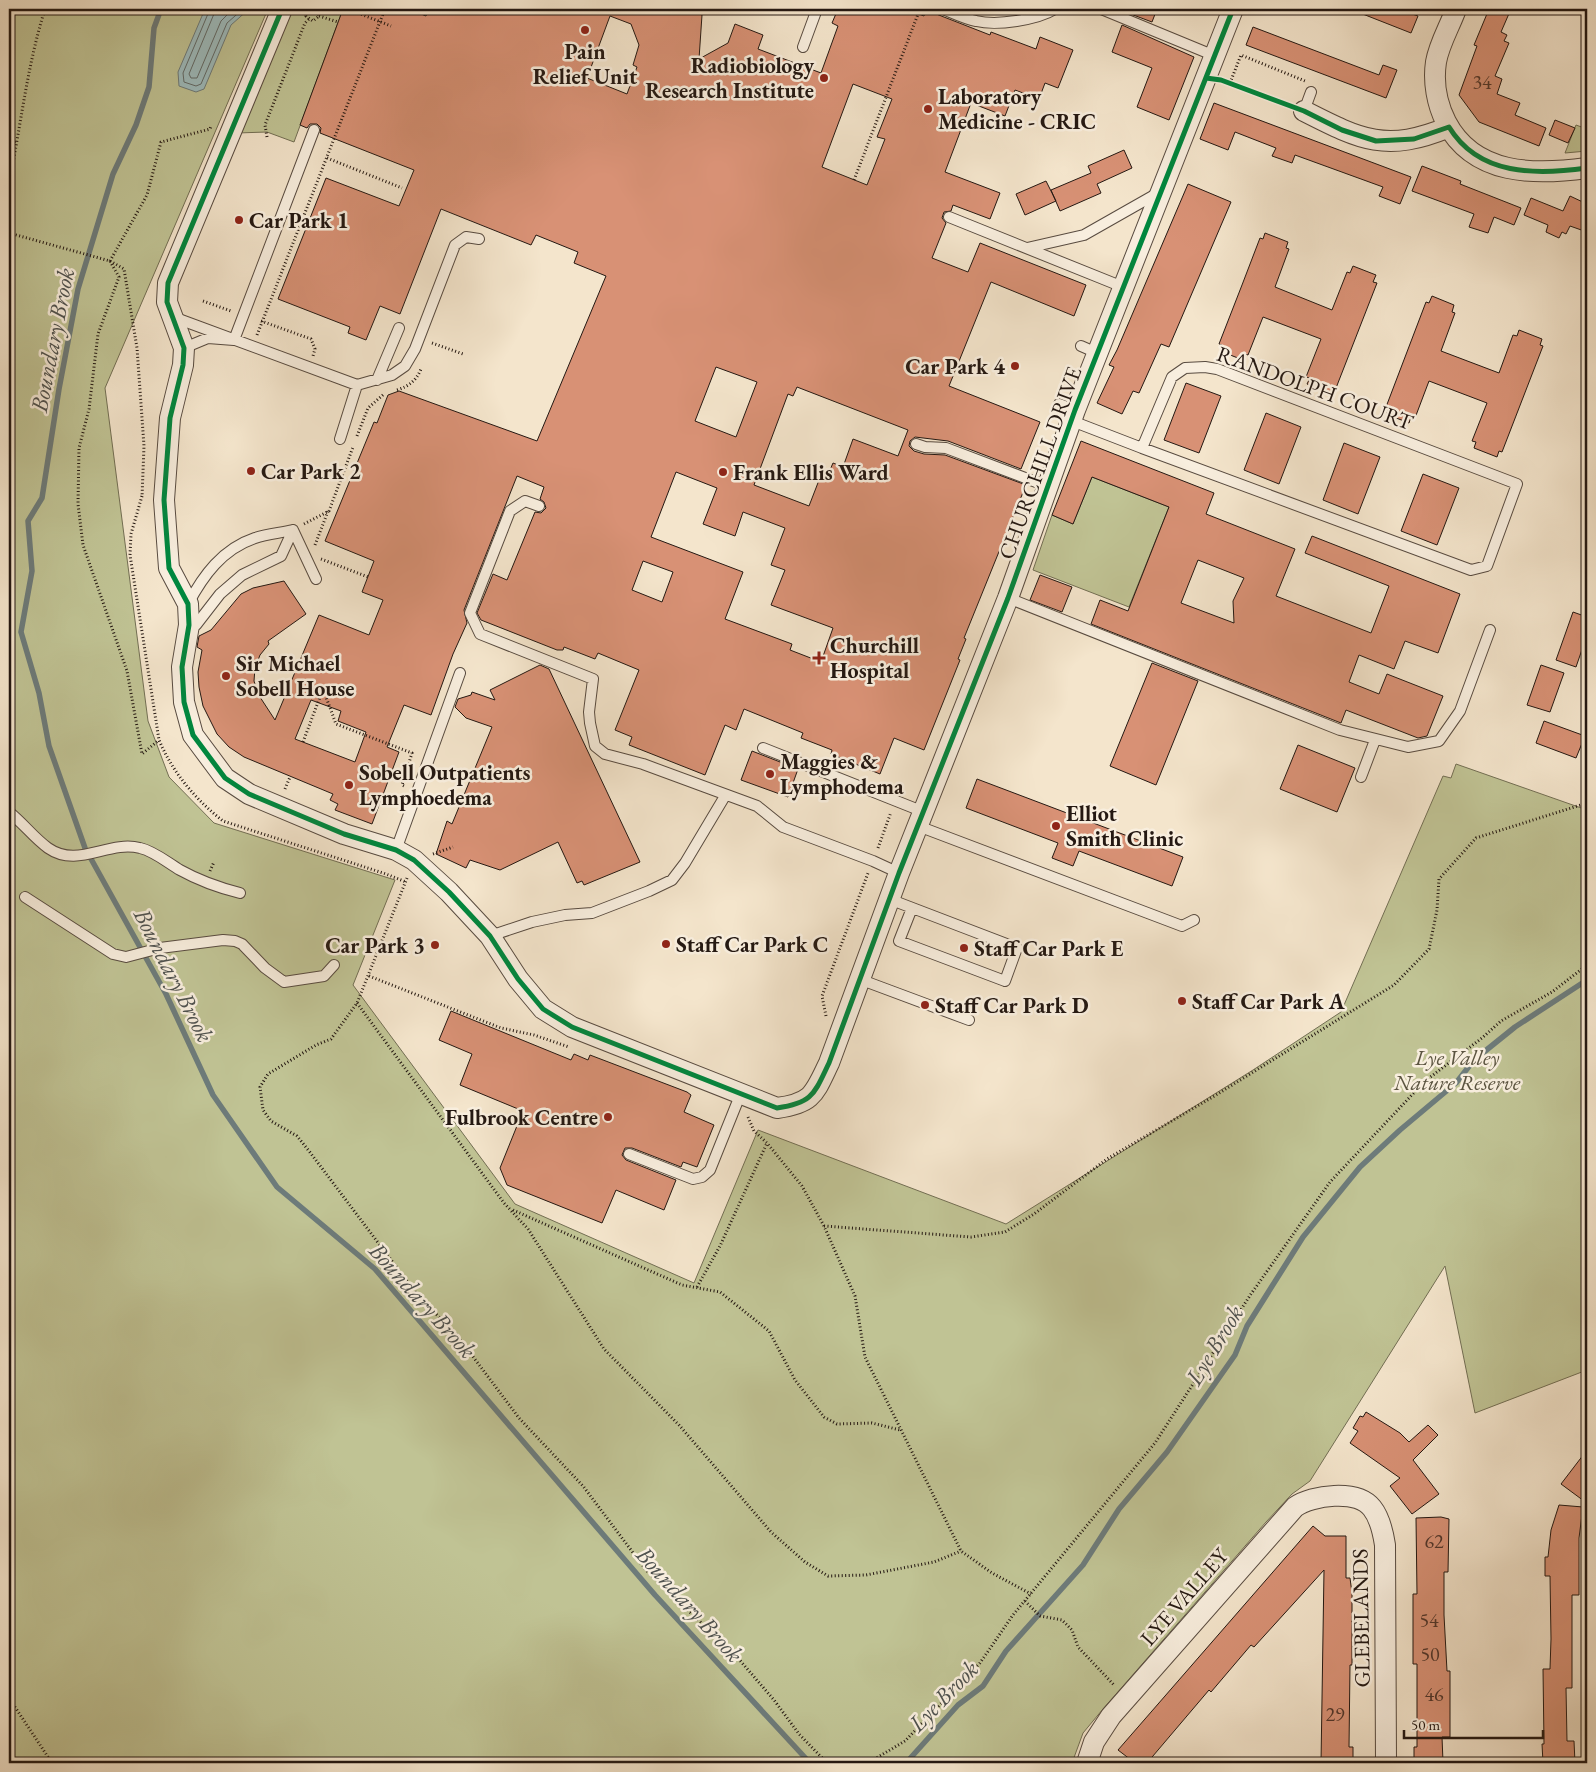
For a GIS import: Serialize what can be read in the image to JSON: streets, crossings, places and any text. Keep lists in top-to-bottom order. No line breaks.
{"streets":{"street":["CHURCHILL DRIVE","LYE VALLEY","GLEBELANDS"],"lane":["RANDOLPH COURT"]},"crossings":[["LYE VALLEY","GLEBELANDS"]],"water":["Boundary Brook","Lye Brook"],"parks":["Lye Valley Nature Reserve"],"places":{"other":["Pain Relief Unit","Radiobiology Research Institute","Laboratory Medicine - CRIC","Car Park 1","Car Park 4","Car Park 2","Frank Ellis Ward","Sir Michael Sobell House","Maggies & Lymphodema","Sobell Outpatients Lymphoedema","Elliot Smith Clinic","Staff Car Park C","Car Park 3","Staff Car Park E","Staff Car Park A","Staff Car Park D","Fulbrook Centre"],"health":["Churchill Hospital"]},"house_numbers":["34","62","54","50","46","29"],"scale_bar":"50 m"}
